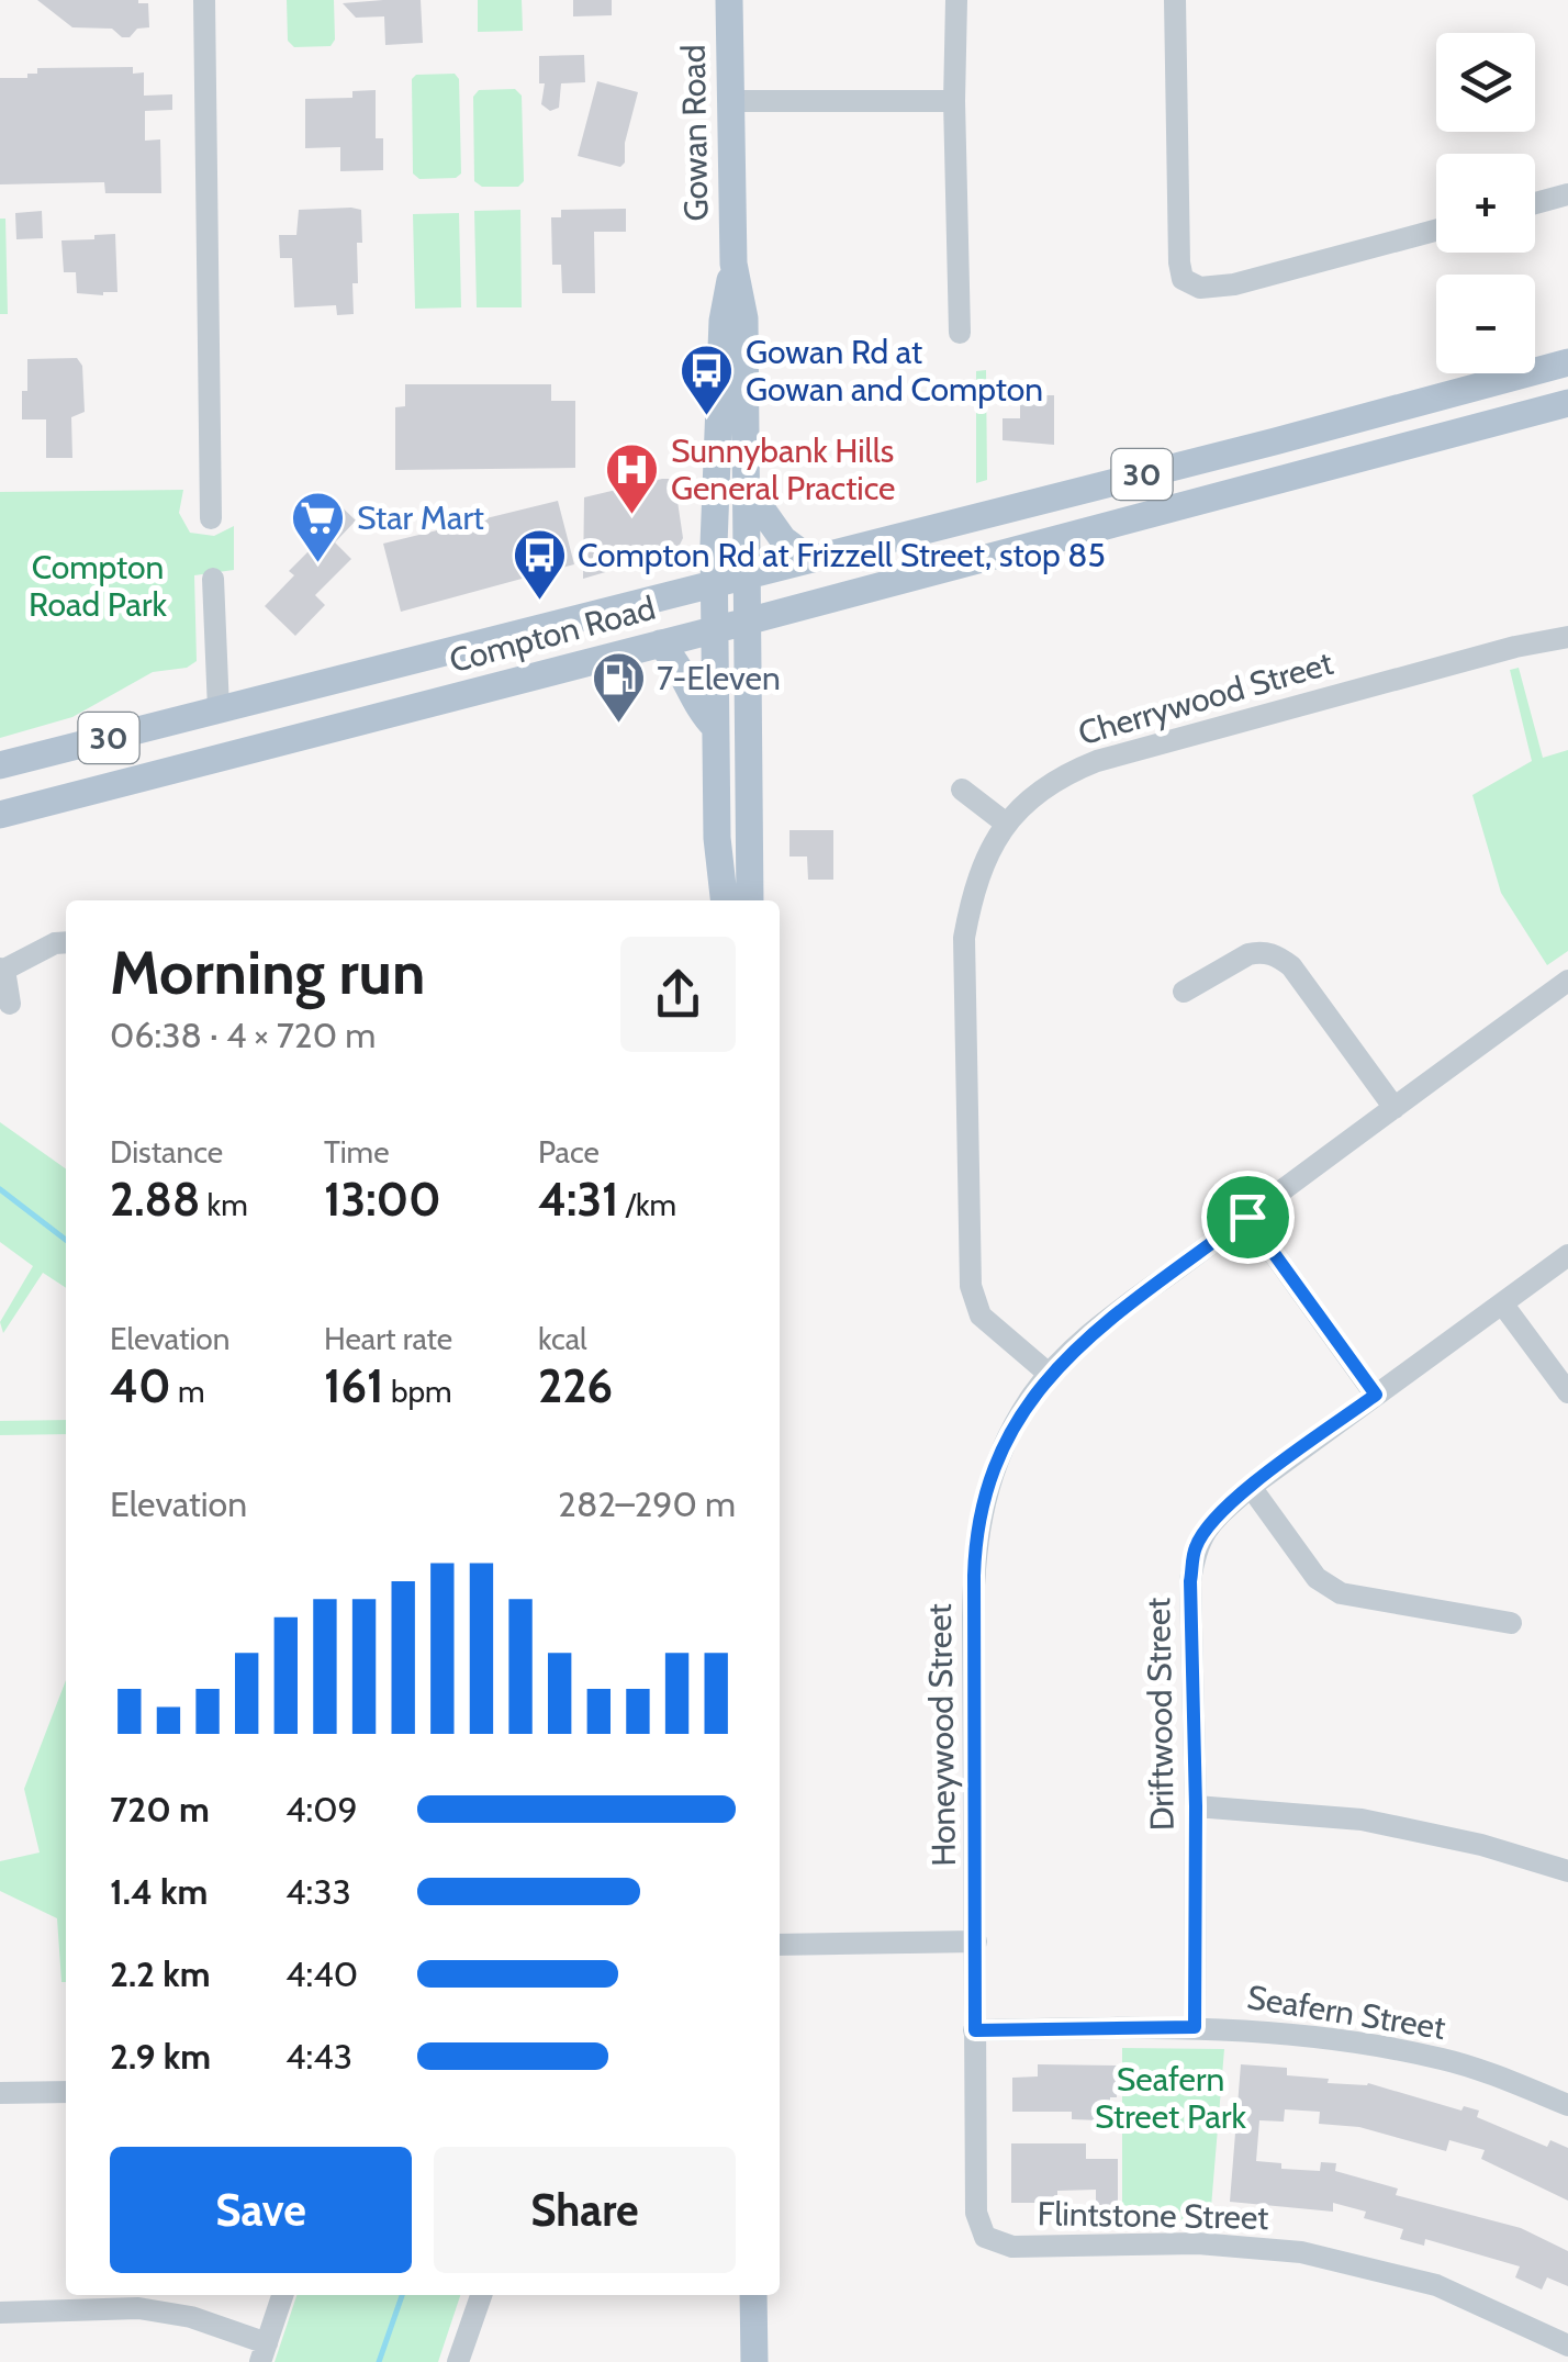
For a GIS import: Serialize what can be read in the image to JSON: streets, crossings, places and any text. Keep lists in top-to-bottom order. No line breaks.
{"streets":{"main road":["Gowan Road","30","Compton Road"],"street":["Cherrywood Street","Driftwood Street","Honeywood Street","Seafern Street","Flintstone Street"]},"crossings":[["Gowan Road","Compton Road"],["Cherrywood Street","Honeywood Street"],["Driftwood Street","Seafern Street"],["Honeywood Street","Seafern Street"],["Honeywood Street","Flintstone Street"]],"parks":["Compton Road Park","Seafern Street Park"],"places":{"bus stop":["Gowan Rd at Gowan and Compton","Compton Rd at Frizzell Street, stop 85"],"hospital":["Sunnybank Hills General Practice"],"supermarket":["Star Mart"],"fuel station":["7-Eleven"]},"page":{"map_buttons":["+","−"],"heading":["Morning run","06:38 · 4 × 720 m"],"stats":[["Distance","2.88 km"],["Time","13:00"],["Pace","4:31 /km"],["Elevation","40 m"],["Heart rate","161 bpm"],["kcal","226"]],"chart":["Elevation","282–290 m"],"list":[{"name":"720 m","note":"4:09"},{"name":"1.4 km","note":"4:33"},{"name":"2.2 km","note":"4:40"},{"name":"2.9 km","note":"4:43"}],"buttons":["Save","Share"]}}
